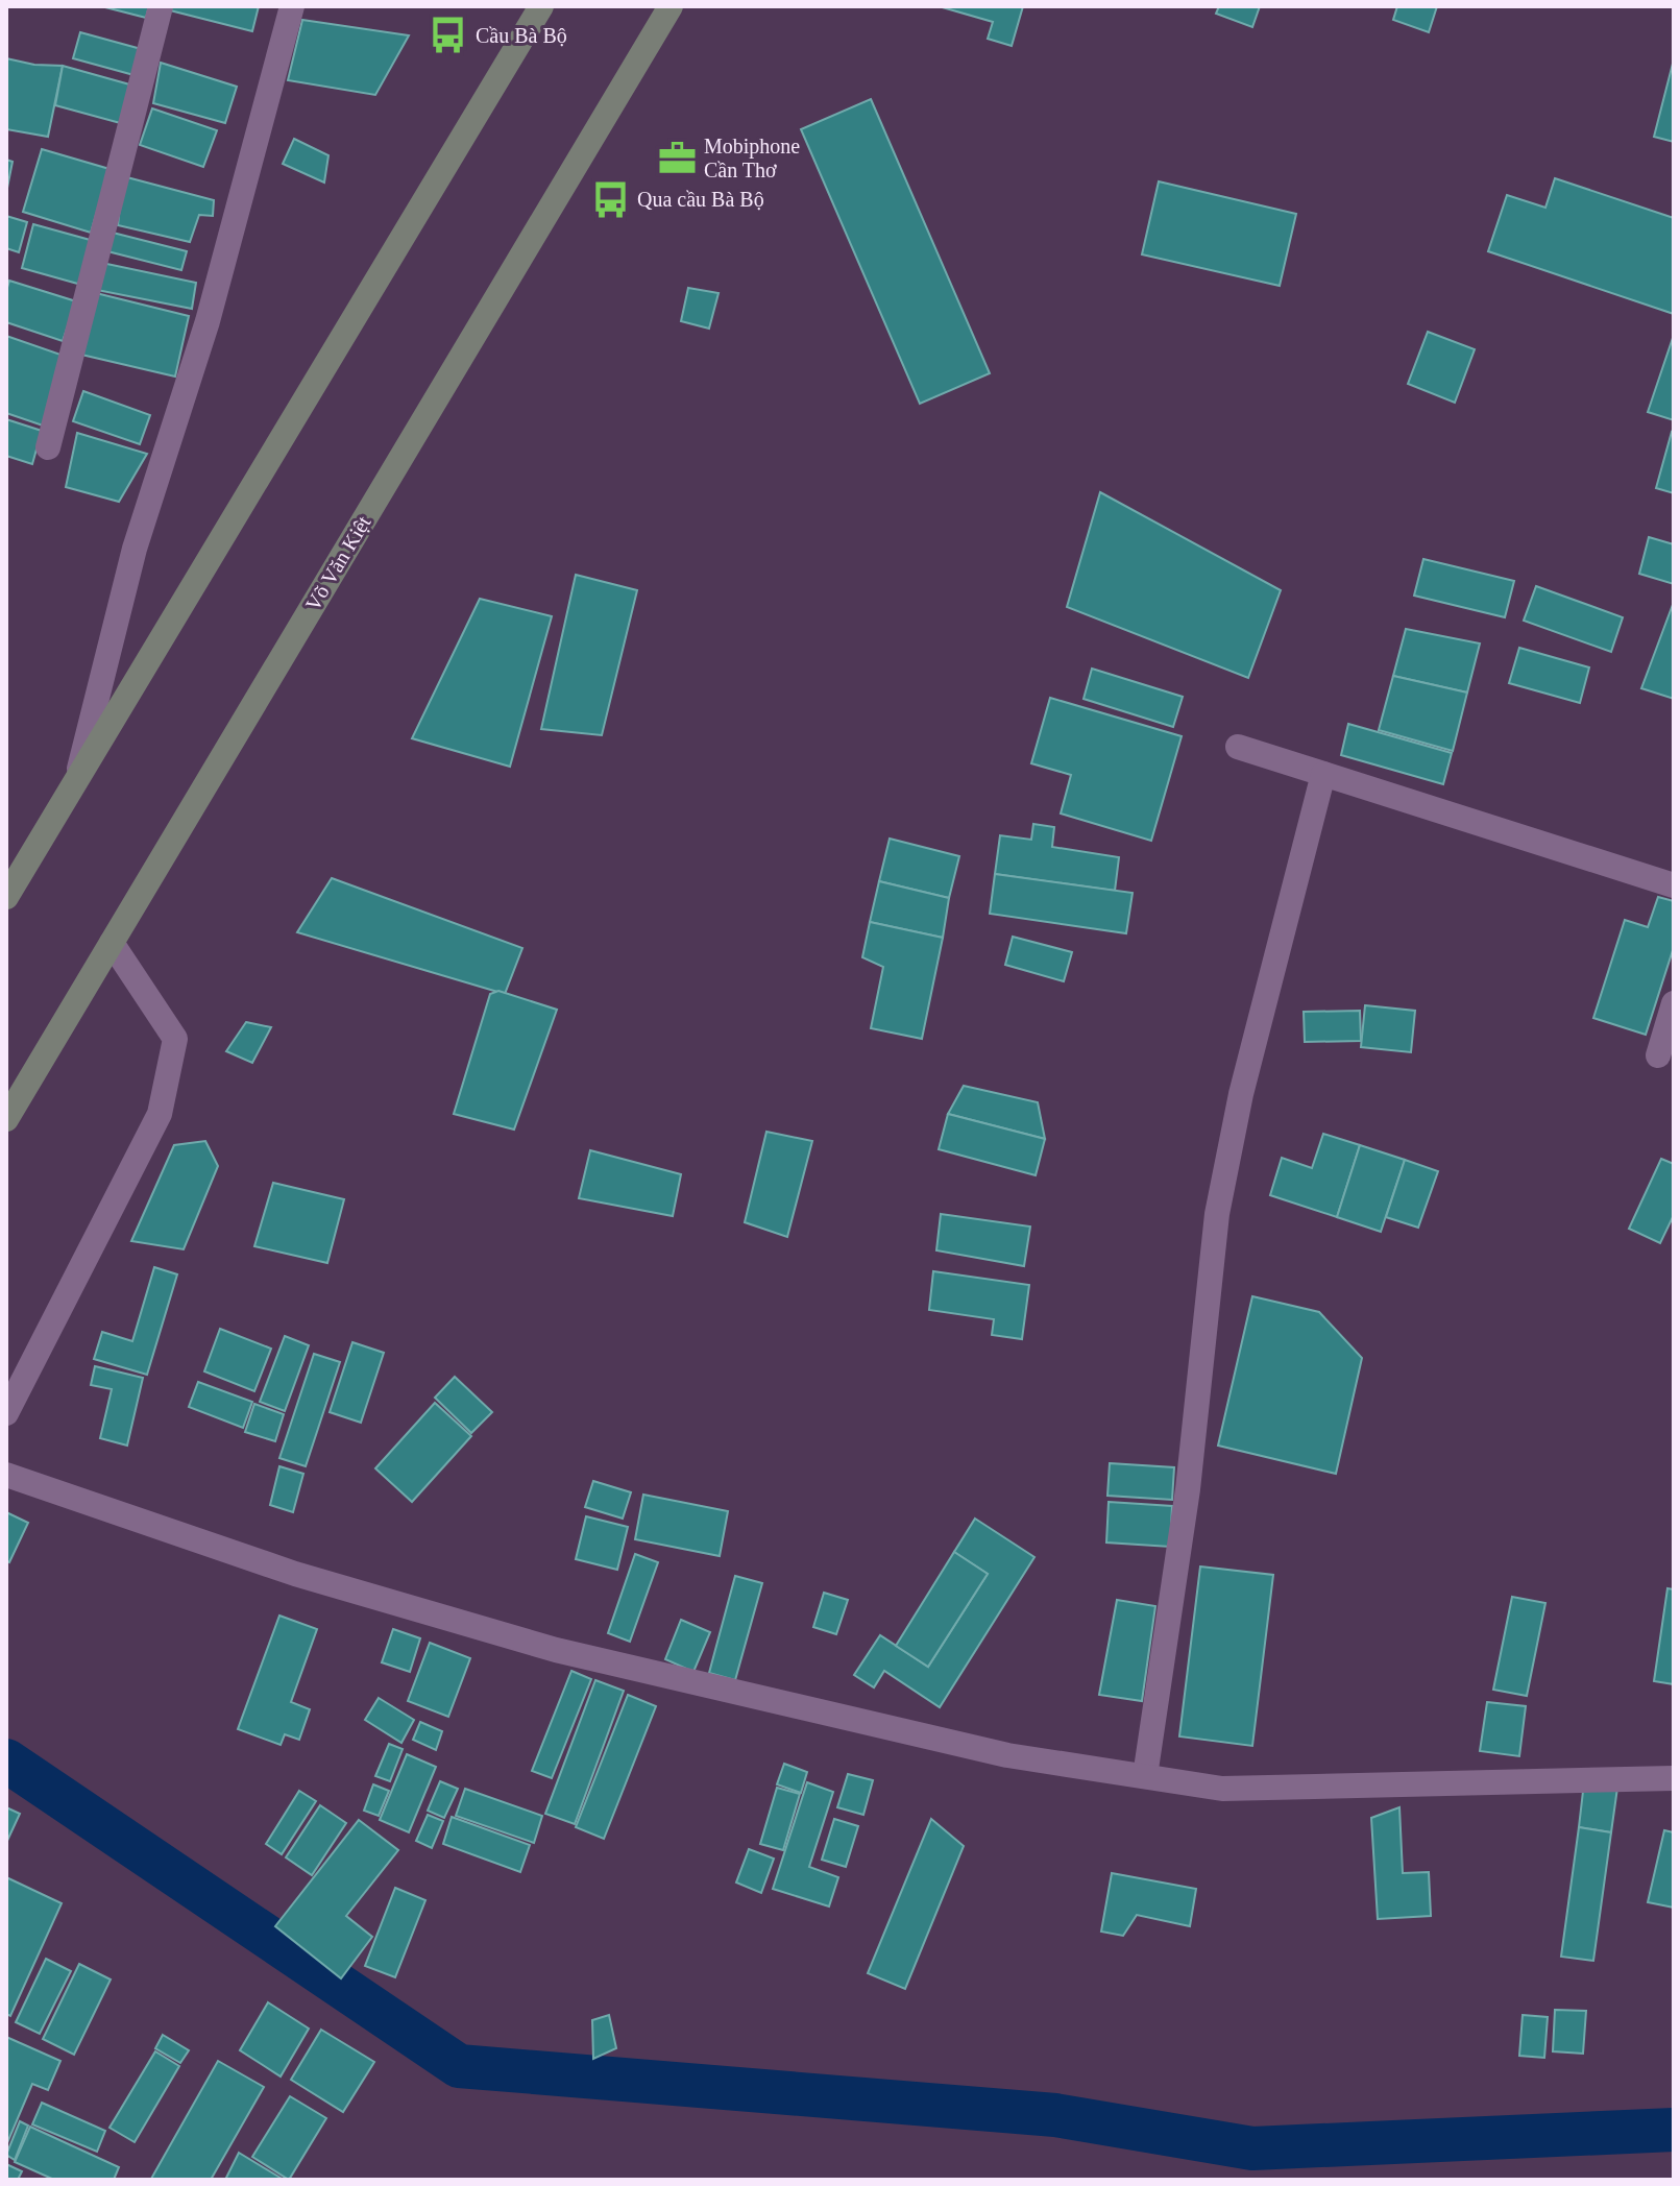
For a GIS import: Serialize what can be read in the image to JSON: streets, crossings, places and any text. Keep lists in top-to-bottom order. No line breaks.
{"streets":{"main road":["Võ Văn Kiệt"]},"places":{"bus stop":["Cầu Bà Bộ","Qua cầu Bà Bộ"],"office":["Mobiphone Cần Thơ"]}}
